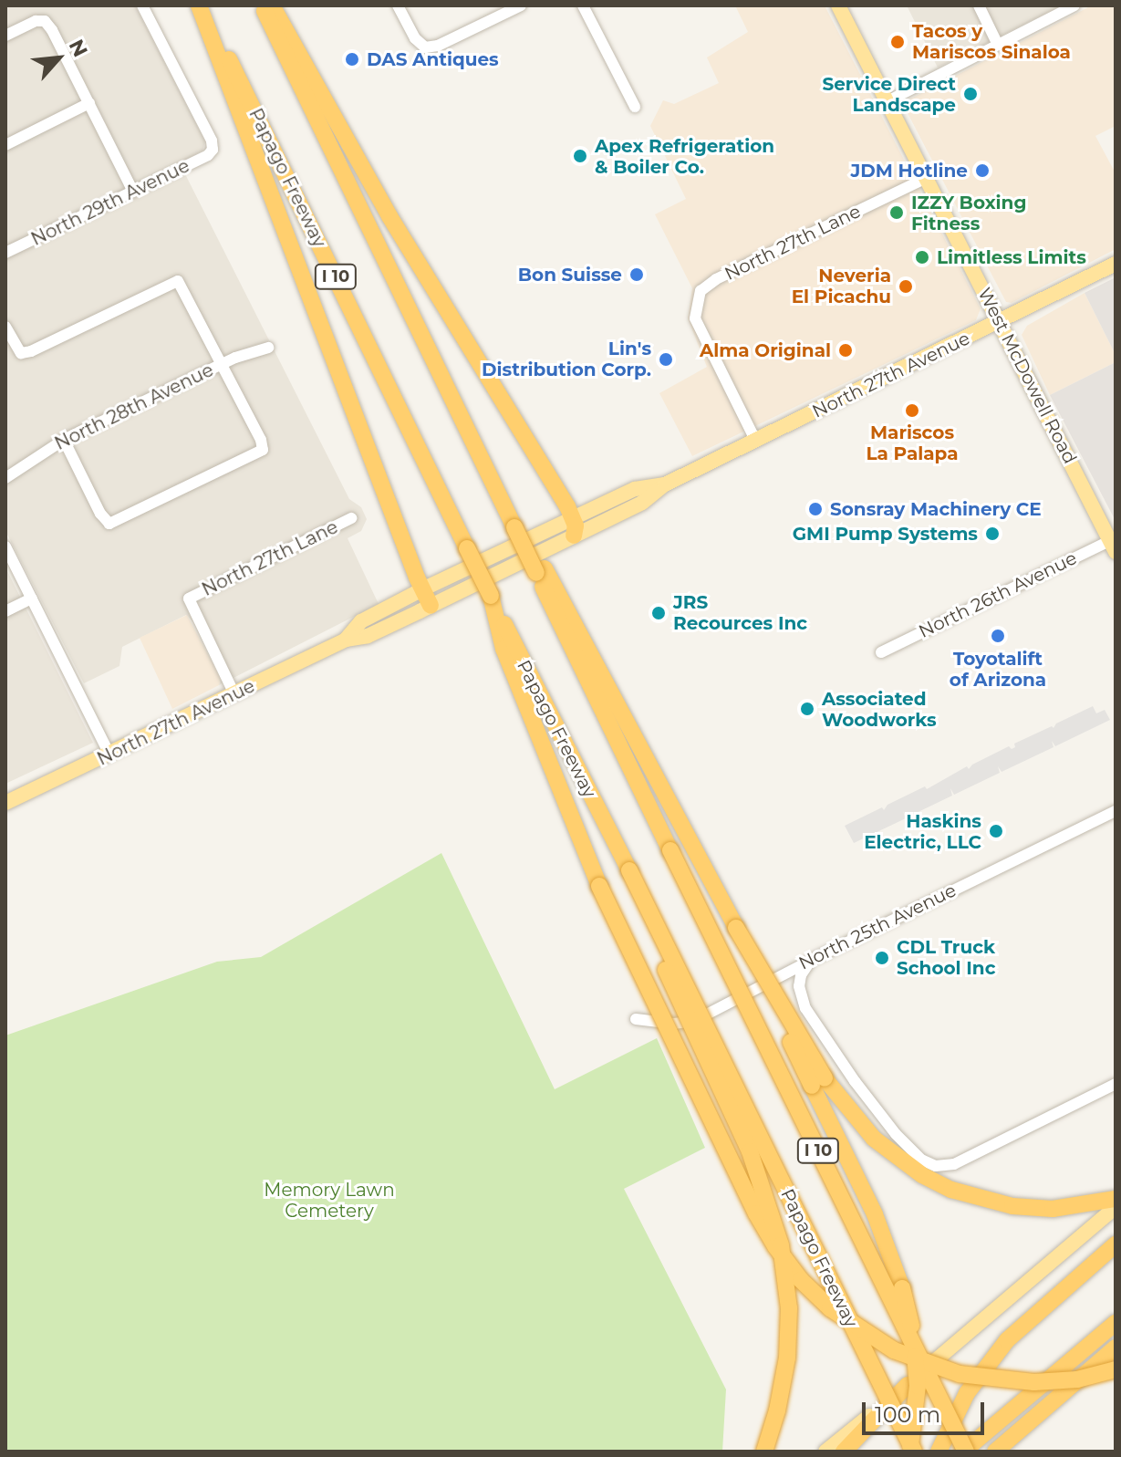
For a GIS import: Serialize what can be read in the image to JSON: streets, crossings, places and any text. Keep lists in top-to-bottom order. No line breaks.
{"streets":{"highway":["Papago Freeway","I 10"],"main road":["North 27th Avenue","West McDowell Road"],"street":["North 29th Avenue","North 27th Lane","North 28th Avenue","North 26th Avenue","North 25th Avenue"]},"crossings":[["North 27th Lane","North 27th Avenue"],["North 27th Lane","West McDowell Road"],["North 27th Avenue","West McDowell Road"],["West McDowell Road","North 26th Avenue"]],"parks":["Memory Lawn Cemetery"],"places":["Tacos y Mariscos Sinaloa","DAS Antiques","Service Direct Landscape","Apex Refrigeration & Boiler Co.","JDM Hotline","IZZY Boxing Fitness","Limitless Limits","Bon Suisse","Neveria El Picachu","Alma Original","Lin's Distribution Corp.","Mariscos La Palapa","Sonsray Machinery CE","GMI Pump Systems","JRS Recources Inc","Toyotalift of Arizona","Associated Woodworks","Haskins Electric, LLC","CDL Truck School Inc"],"scale_bar":"100 m","north":"top right"}
